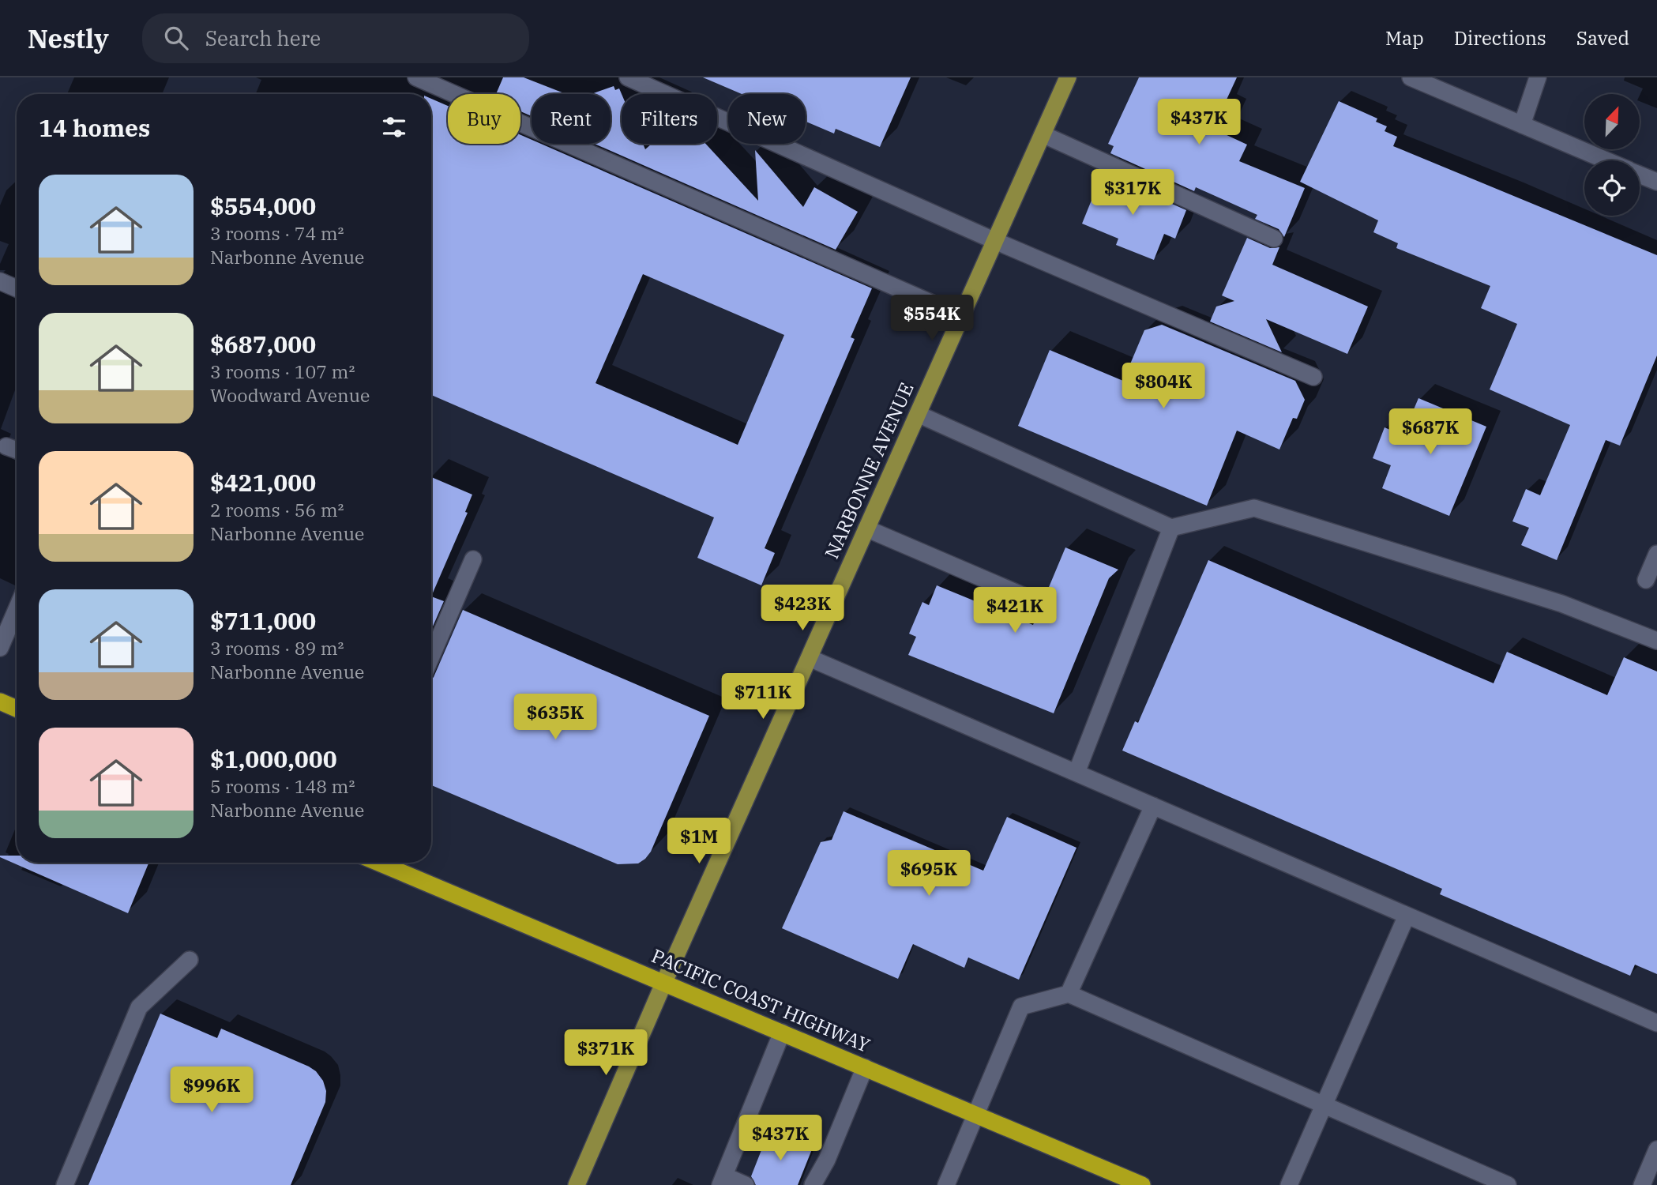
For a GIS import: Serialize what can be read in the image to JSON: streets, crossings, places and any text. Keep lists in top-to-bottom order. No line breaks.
{"streets":{"highway":["PACIFIC COAST HIGHWAY"],"main road":["NARBONNE AVENUE"]},"crossings":[["NARBONNE AVENUE","PACIFIC COAST HIGHWAY"]],"north":"top right","page":{"header":"Nestly","search":"Search here","nav":["Map","Directions","Saved"],"chip":["Buy","Rent","Filters","New"],"heading":"14 homes","price":["$437K","$317K","$554K","$804K","$687K","$423K","$421K","$711K","$635K","$1M","$695K","$371K","$996K","$437K"],"list":[{"name":"$554,000","note":"3 rooms · 74 m² · Narbonne Avenue"},{"name":"$687,000","note":"3 rooms · 107 m² · Woodward Avenue"},{"name":"$421,000","note":"2 rooms · 56 m² · Narbonne Avenue"},{"name":"$711,000","note":"3 rooms · 89 m² · Narbonne Avenue"},{"name":"$1,000,000","note":"5 rooms · 148 m² · Narbonne Avenue"}]}}
